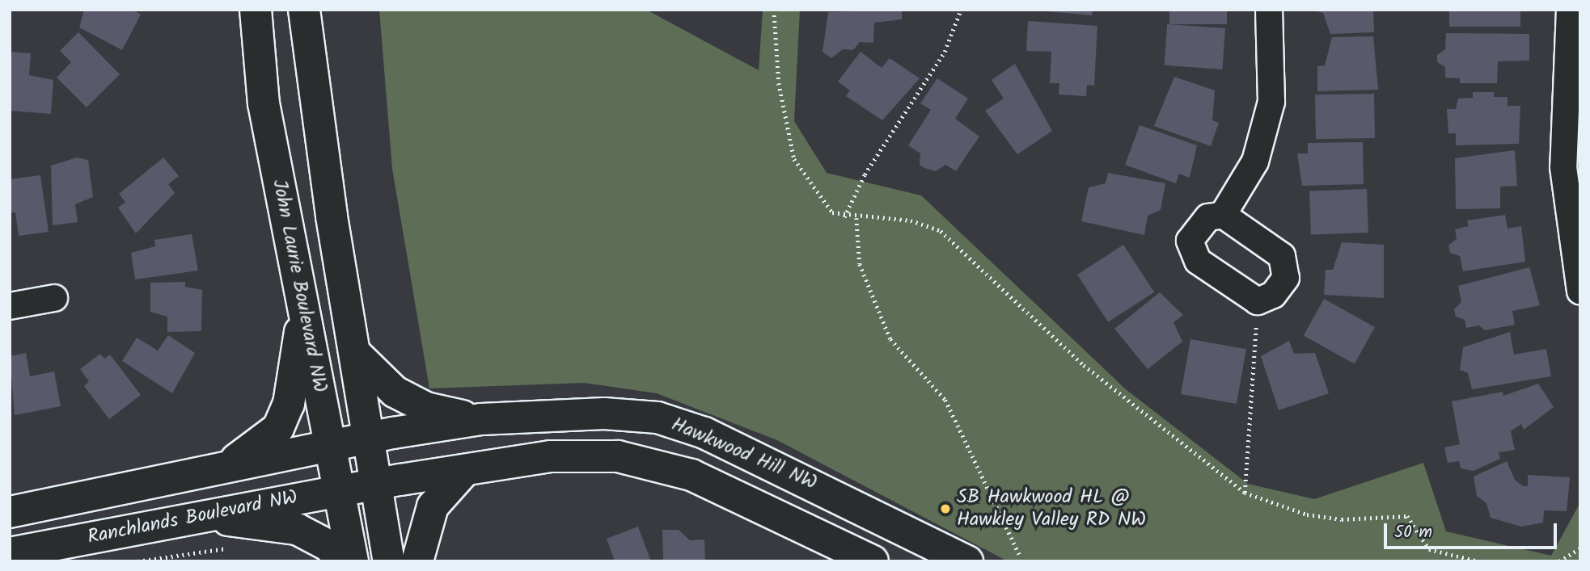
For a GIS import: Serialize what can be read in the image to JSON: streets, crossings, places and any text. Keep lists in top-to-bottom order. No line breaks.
{"streets":{"street":["John Laurie Boulevard NW","Hawkwood Hill NW","Ranchlands Boulevard NW"]},"crossings":[["John Laurie Boulevard NW","Hawkwood Hill NW"],["John Laurie Boulevard NW","Ranchlands Boulevard NW"],["Hawkwood Hill NW","Ranchlands Boulevard NW"]],"places":["SB Hawkwood HL @ Hawkley Valley RD NW"],"scale_bar":"50 m"}
